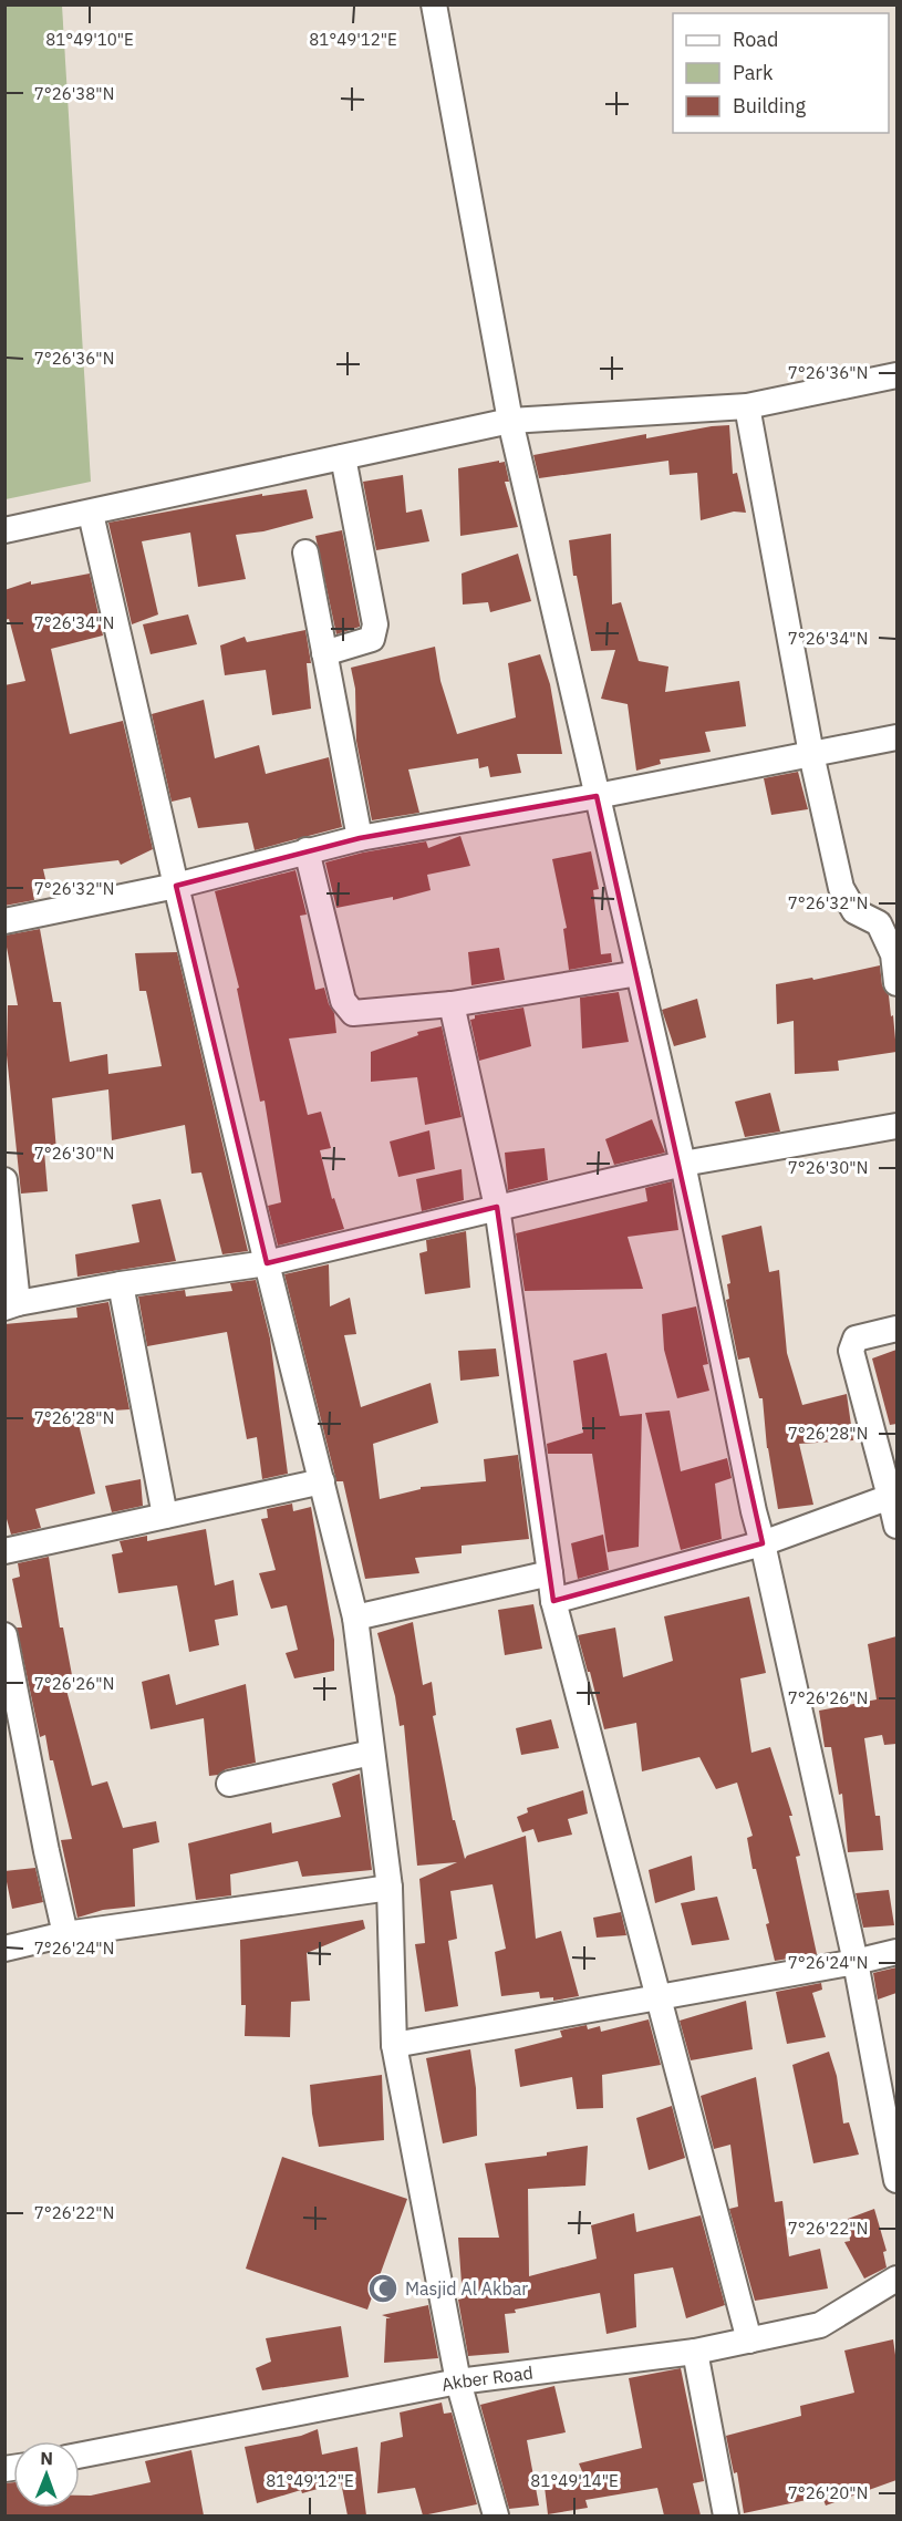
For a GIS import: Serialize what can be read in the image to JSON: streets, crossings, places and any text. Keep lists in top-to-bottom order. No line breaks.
{"streets":{"street":["Akber Road"]},"places":{"mosque":["Masjid Al Akbar"]},"legend":["Road","Park","Building"],"north":"top","coordinates":["81°49'10\"E","81°49'12\"E","7°26'38\"N","7°26'36\"N","7°26'34\"N","7°26'32\"N","7°26'30\"N","7°26'28\"N","7°26'26\"N","7°26'24\"N","7°26'22\"N","81°49'14\"E","7°26'20\"N"]}
